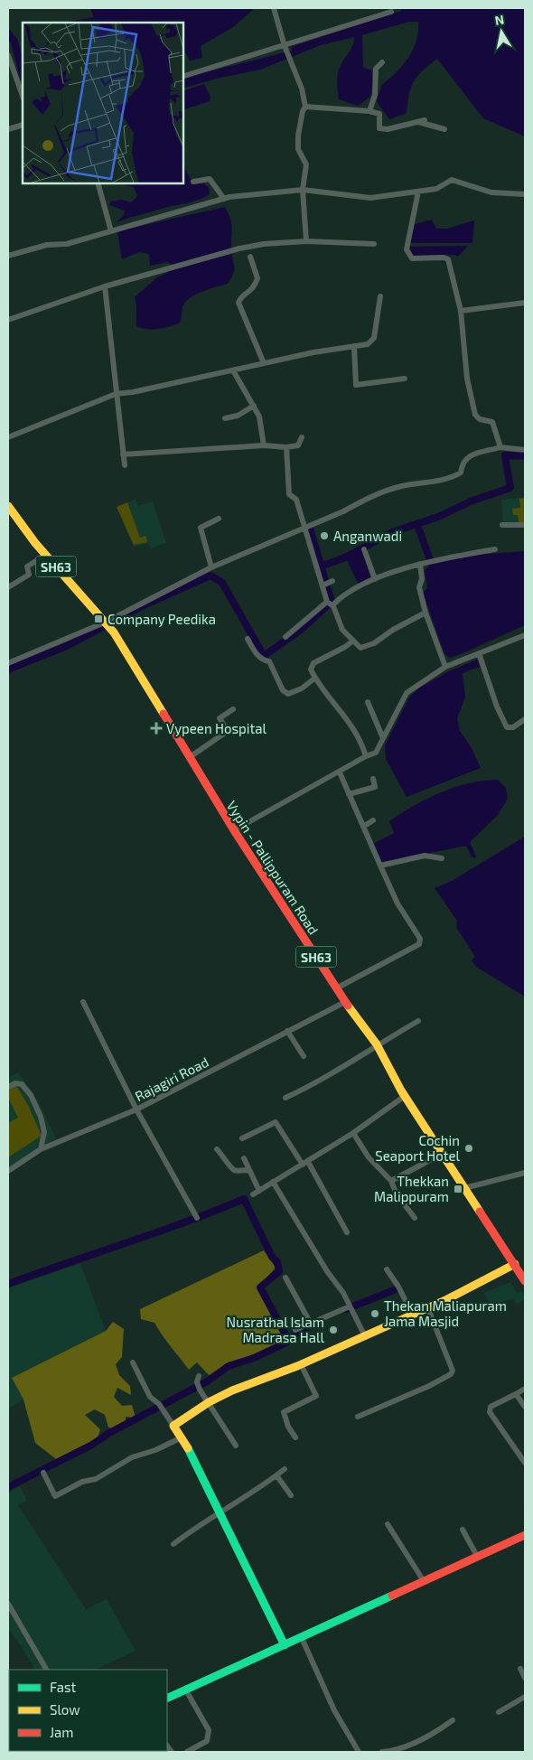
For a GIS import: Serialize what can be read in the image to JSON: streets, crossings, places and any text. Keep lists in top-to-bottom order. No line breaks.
{"streets":{"main road":["SH63","Vypin - Pallippuram Road"],"street":["Rajagiri Road"]},"crossings":[["SH63","Vypin - Pallippuram Road"],["Vypin - Pallippuram Road","Rajagiri Road"]],"places":{"other":["Anganwadi","Cochin Seaport Hotel","Thekan Maliapuram Jama Masjid","Nusrathal Islam Madrasa Hall"],"transit":["Company Peedika","Thekkan Malippuram"],"health":["Vypeen Hospital"]},"legend":["Fast","Slow","Jam"],"north":"top"}
